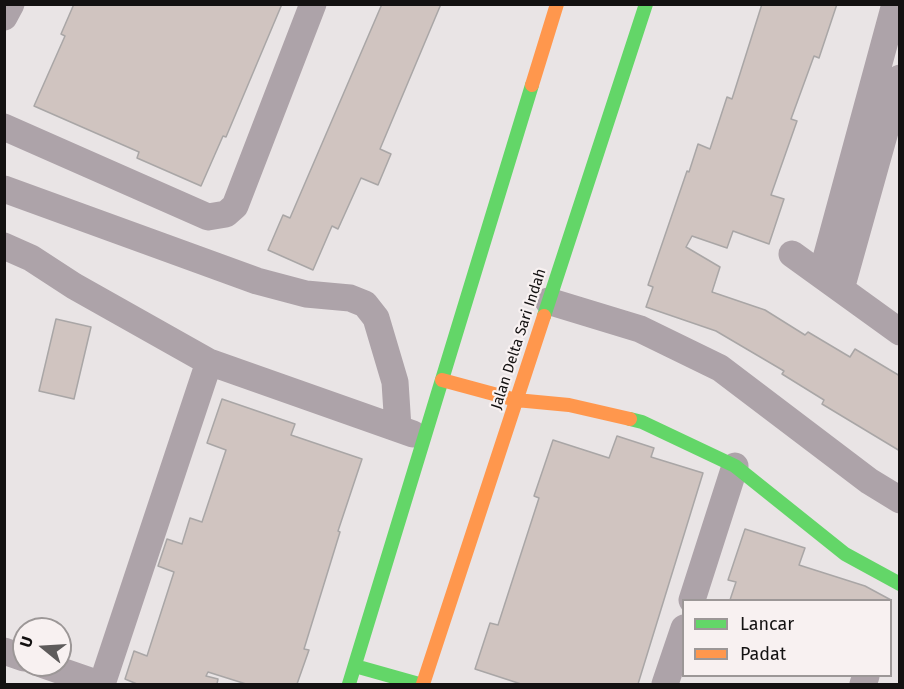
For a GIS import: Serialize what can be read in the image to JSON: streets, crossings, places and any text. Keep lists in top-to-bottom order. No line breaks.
{"streets":{"street":["Jalan Delta Sari Indah"]},"legend":["Lancar","Padat"],"north":"left"}
